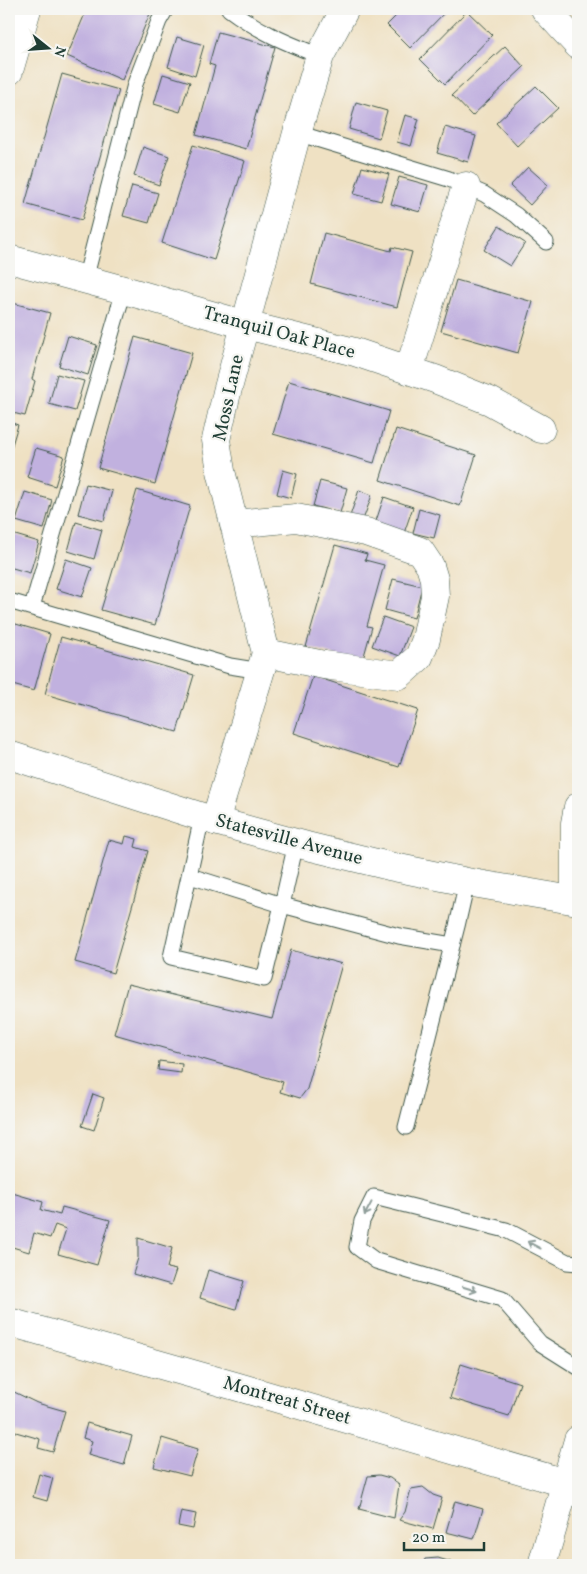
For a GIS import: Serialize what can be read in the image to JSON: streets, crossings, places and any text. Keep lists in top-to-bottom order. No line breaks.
{"streets":{"street":["Tranquil Oak Place","Moss Lane","Statesville Avenue","Montreat Street"]},"crossings":[["Tranquil Oak Place","Moss Lane"]],"scale_bar":"20 m","north":"right"}
